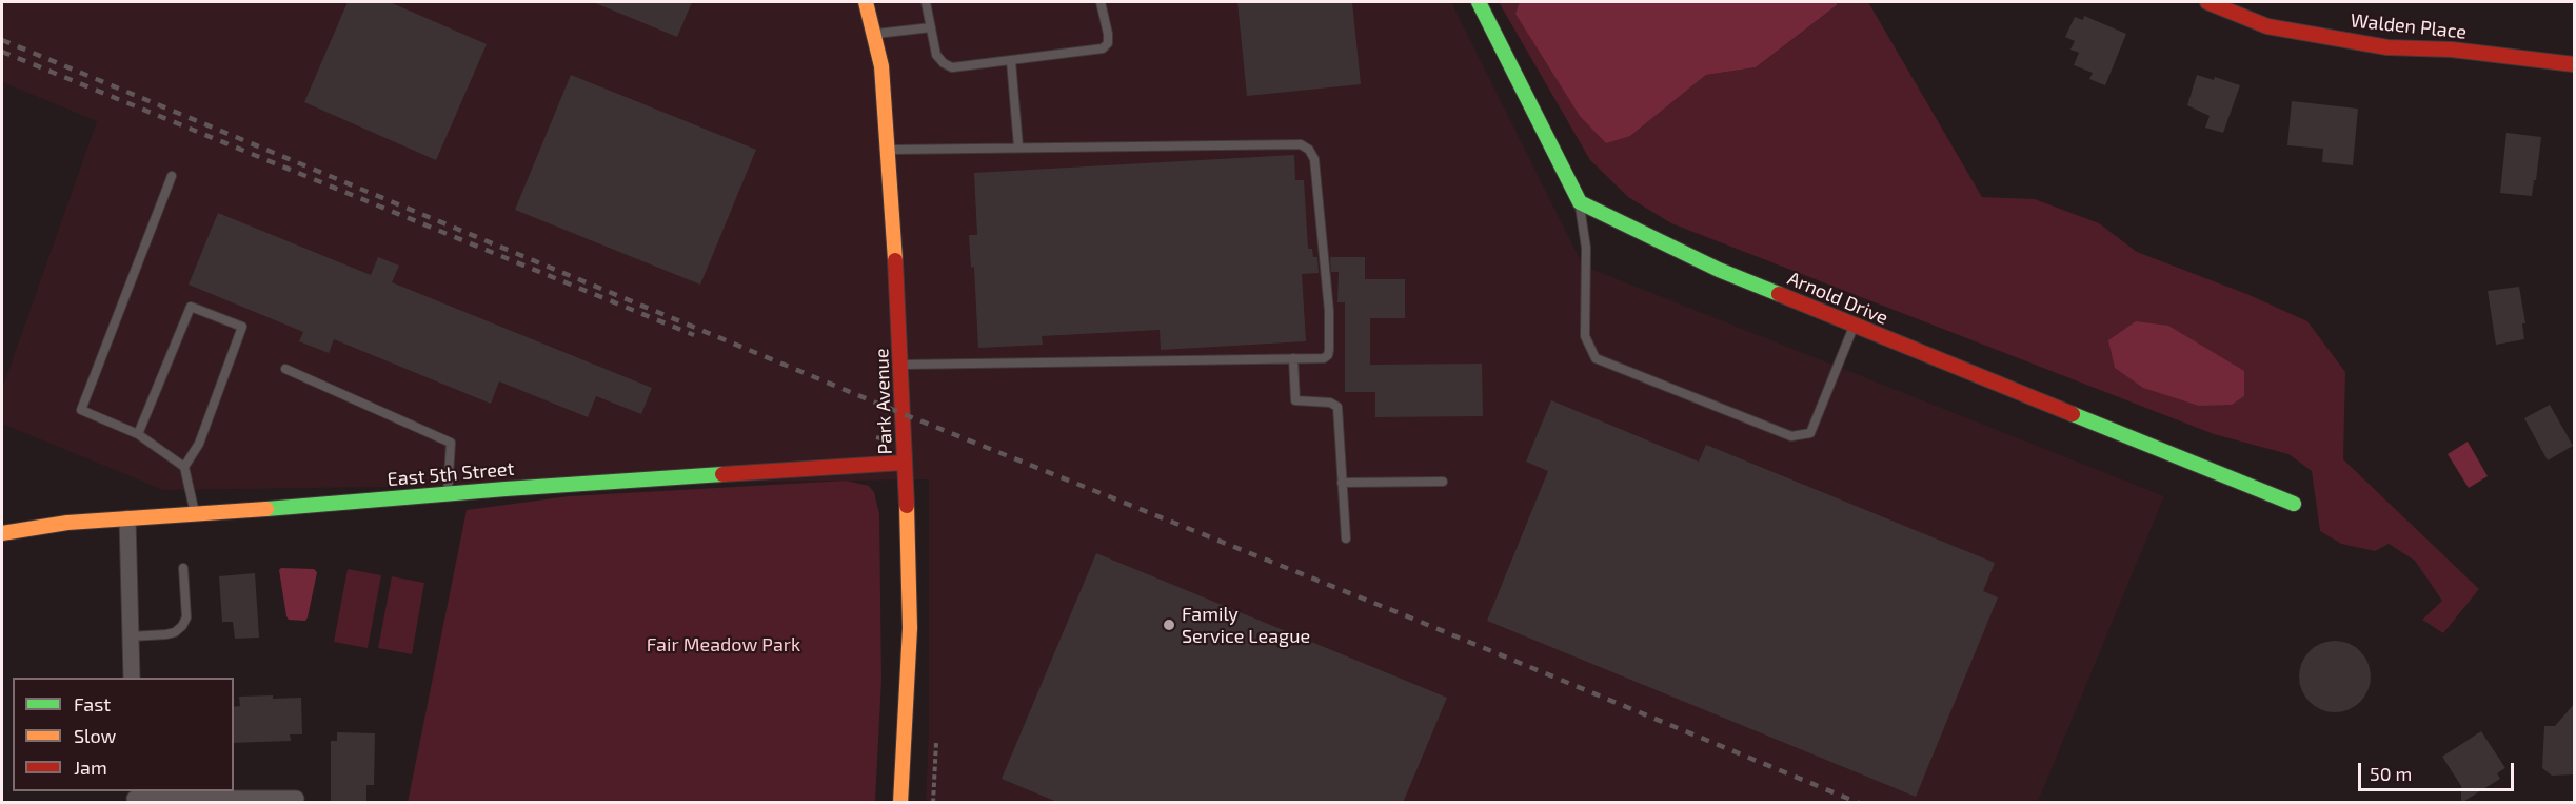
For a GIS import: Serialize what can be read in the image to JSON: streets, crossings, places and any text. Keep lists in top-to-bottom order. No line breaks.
{"streets":{"street":["Walden Place","Arnold Drive","Park Avenue","East 5th Street"]},"crossings":[["Park Avenue","East 5th Street"]],"parks":["Fair Meadow Park"],"places":["Family Service League"],"legend":["Fast","Slow","Jam"],"scale_bar":"50 m"}
